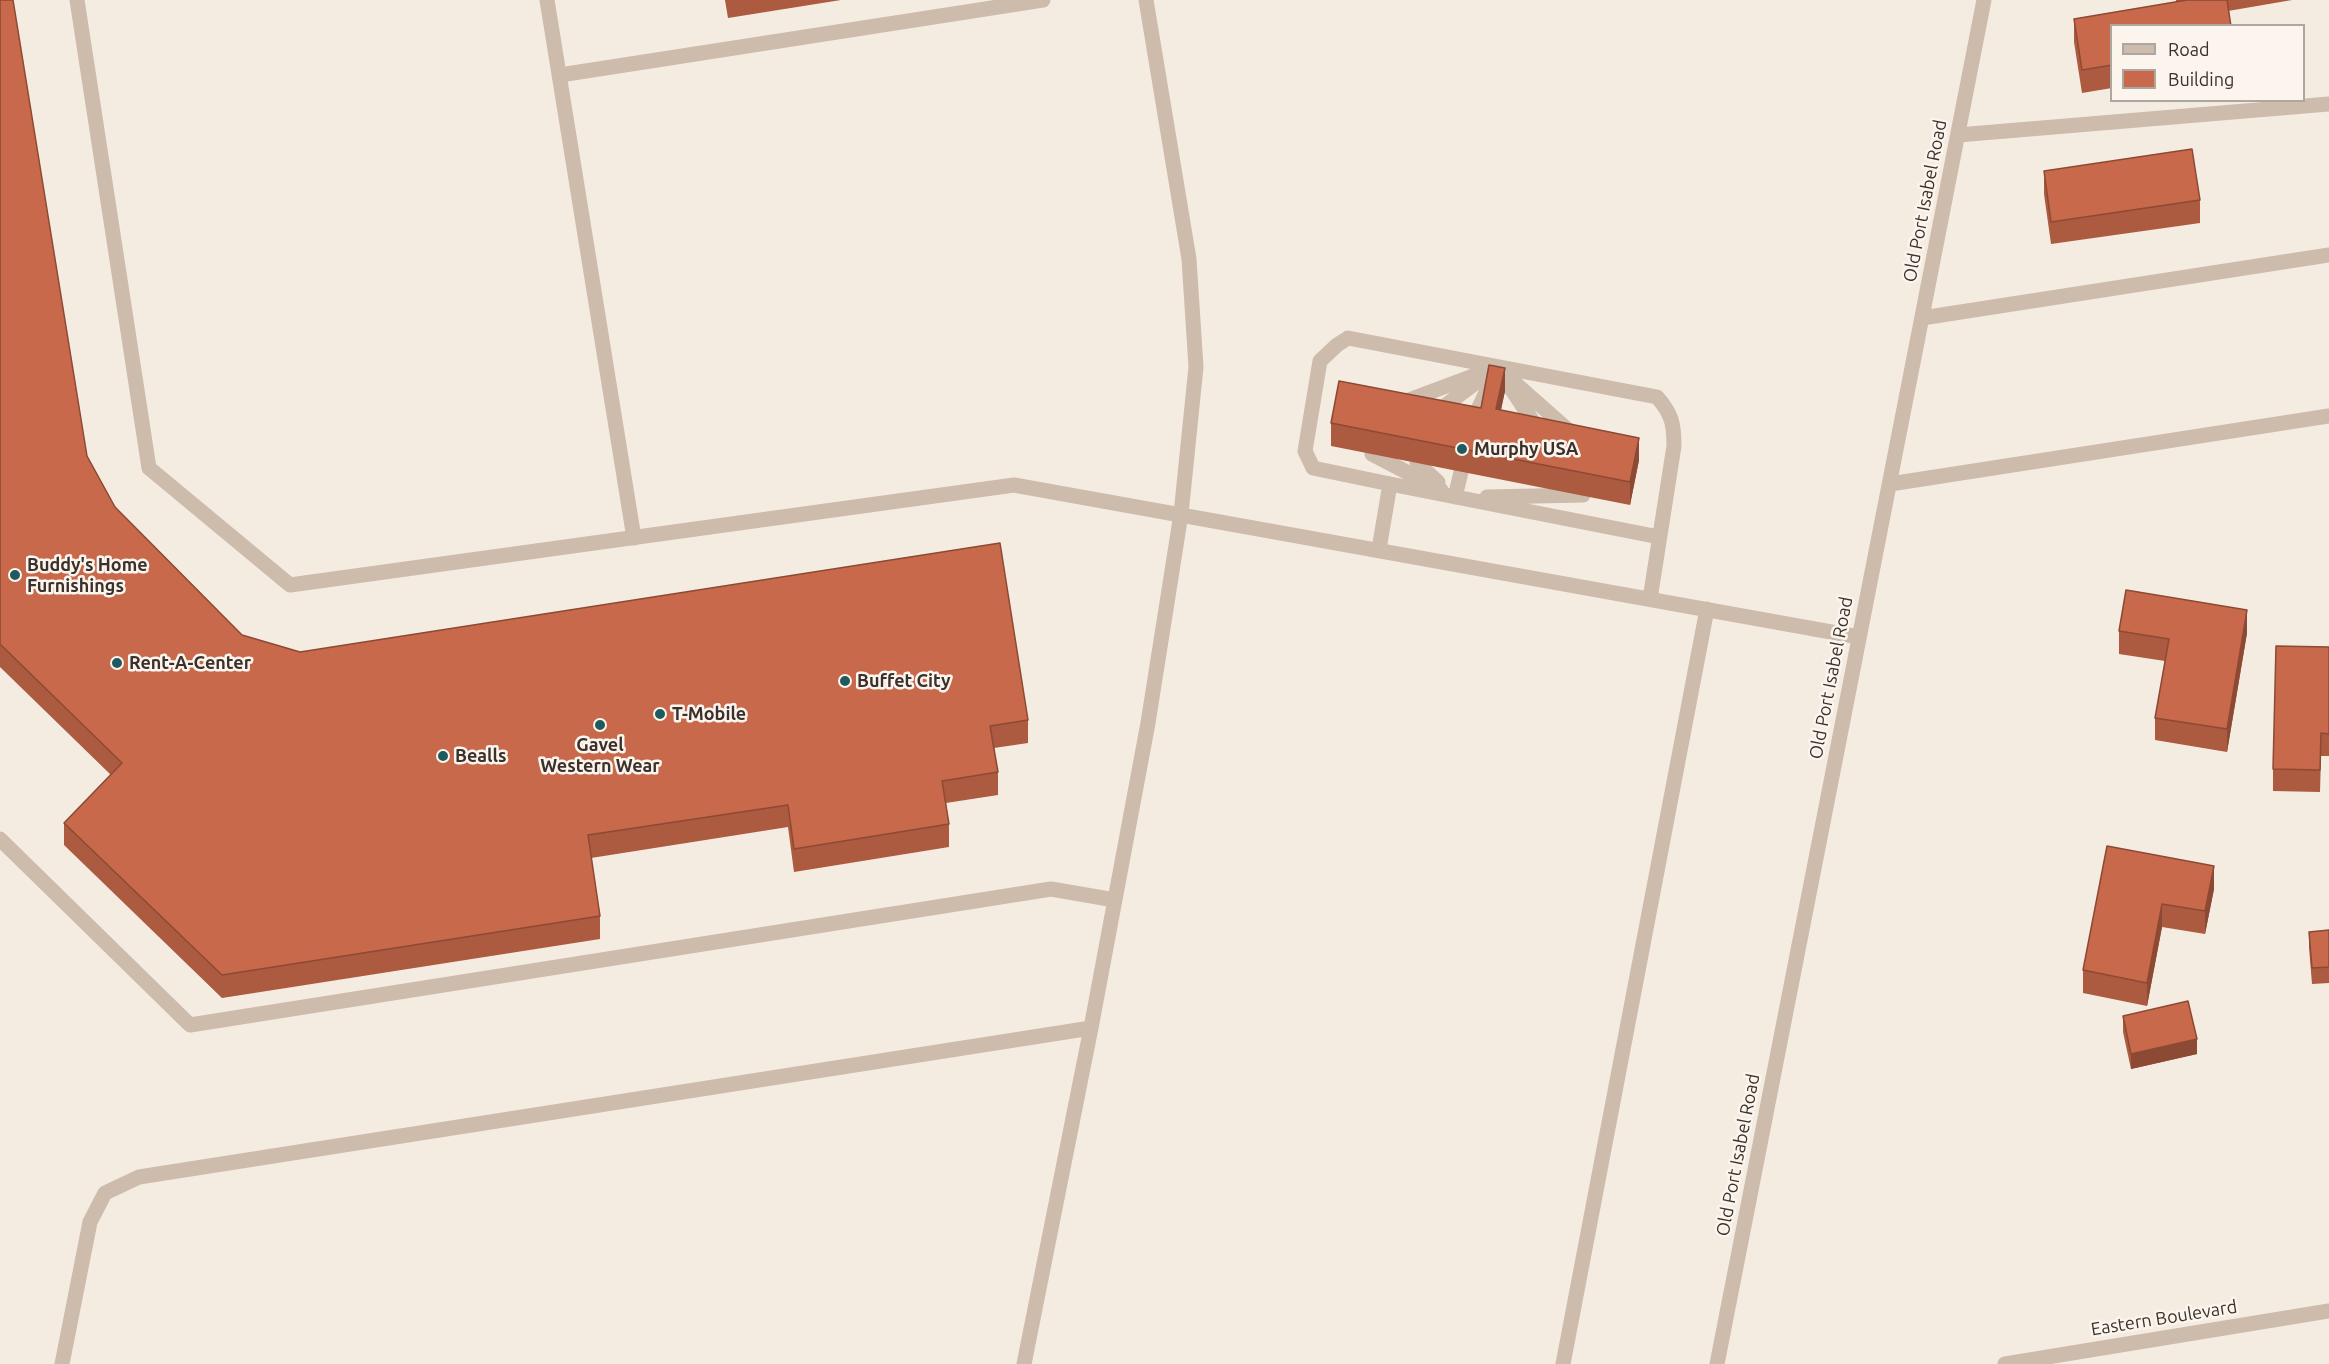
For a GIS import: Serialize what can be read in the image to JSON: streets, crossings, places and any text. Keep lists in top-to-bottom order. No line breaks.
{"streets":{"street":["Old Port Isabel Road","Eastern Boulevard"]},"places":["Murphy USA","Buddy's Home Furnishings","Rent-A-Center","Buffet City","T-Mobile","Gavel Western Wear","Bealls"],"legend":["Road","Building"]}
